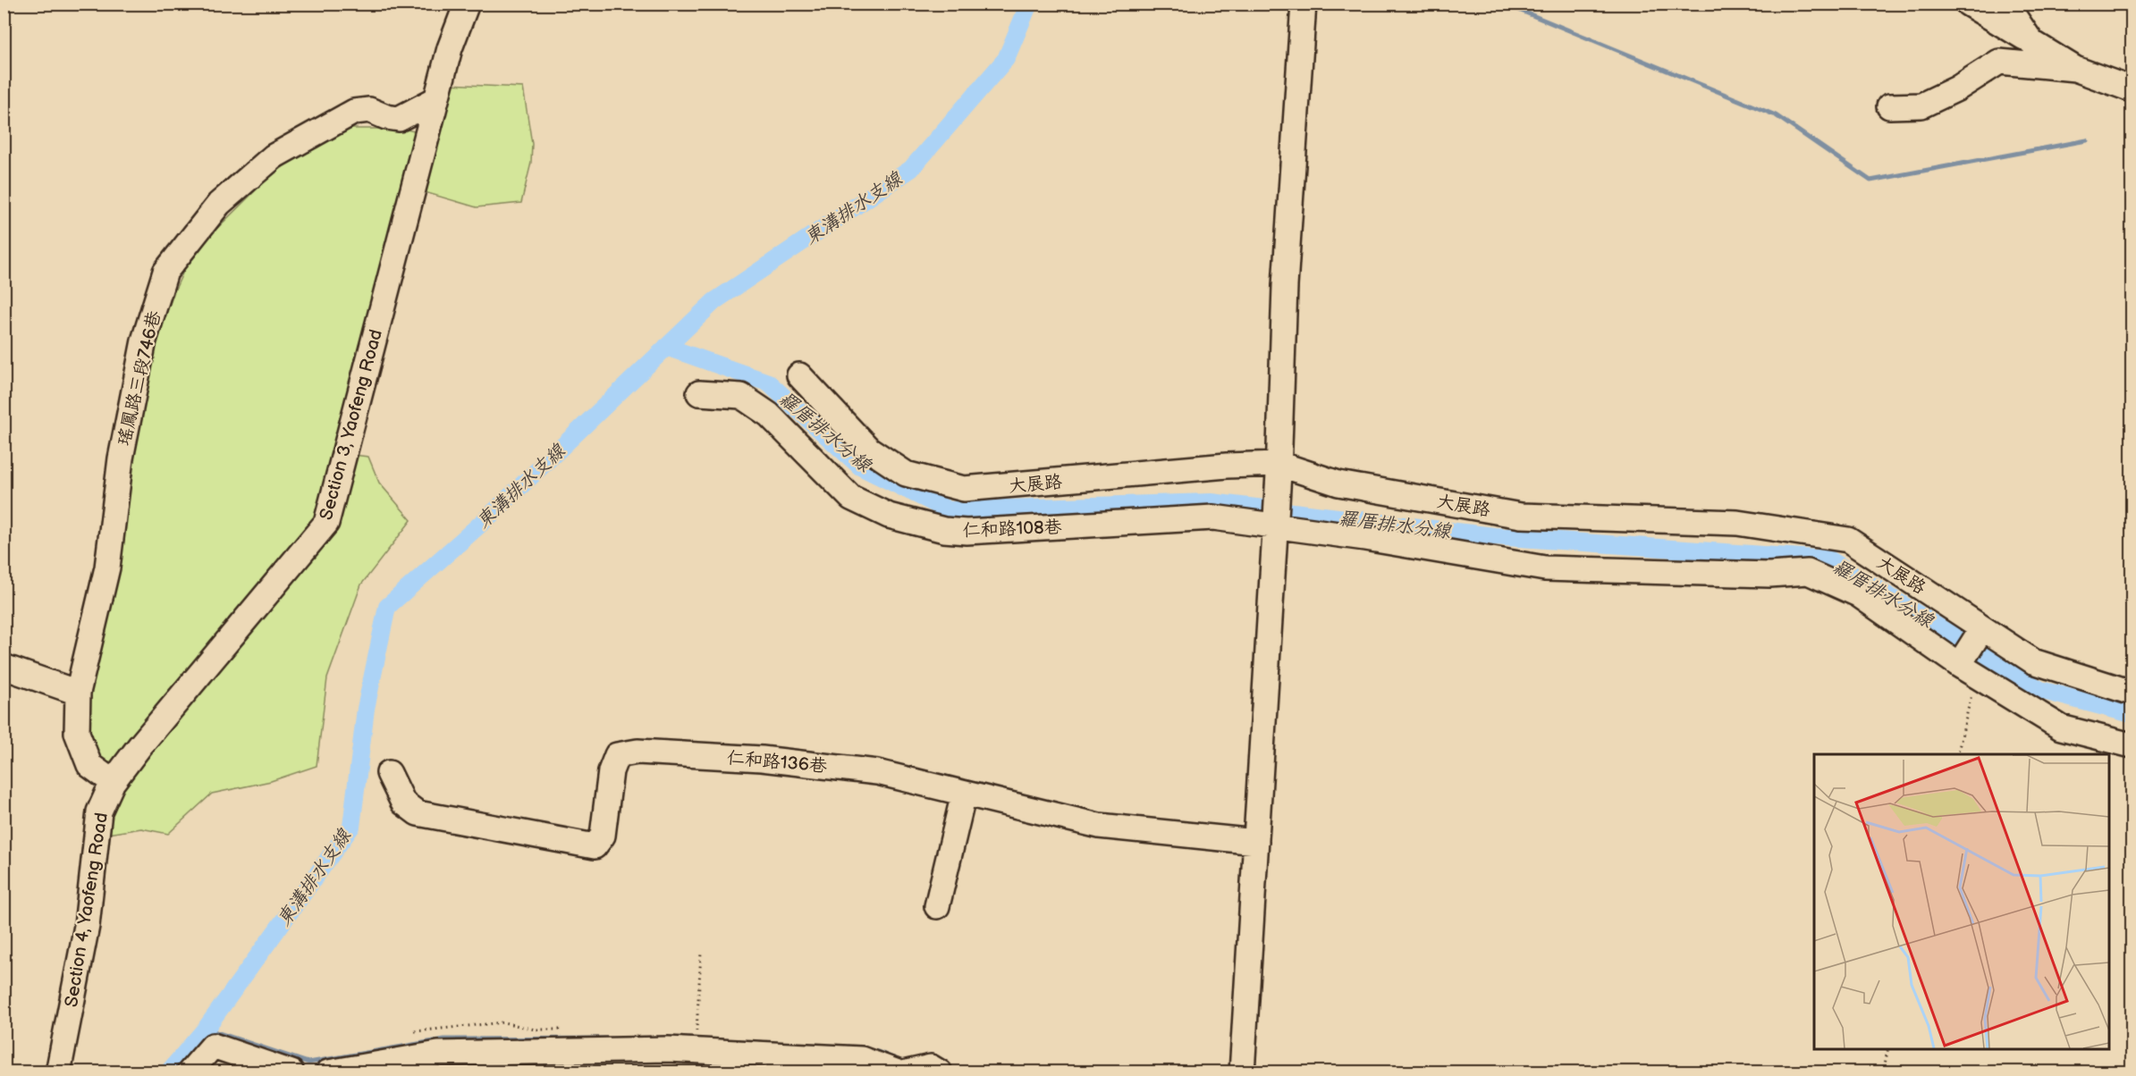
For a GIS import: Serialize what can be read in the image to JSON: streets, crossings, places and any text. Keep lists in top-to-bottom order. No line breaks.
{"streets":{"street":["瑤鳳路三段746巷","Section 3, Yaofeng Road","大展路","仁和路108巷","仁和路136巷","Section 4, Yaofeng Road"]},"crossings":[["瑤鳳路三段746巷","Section 3, Yaofeng Road"],["瑤鳳路三段746巷","Section 4, Yaofeng Road"],["Section 3, Yaofeng Road","Section 4, Yaofeng Road"]],"water":["東溝排水支線","羅厝排水分線"]}
